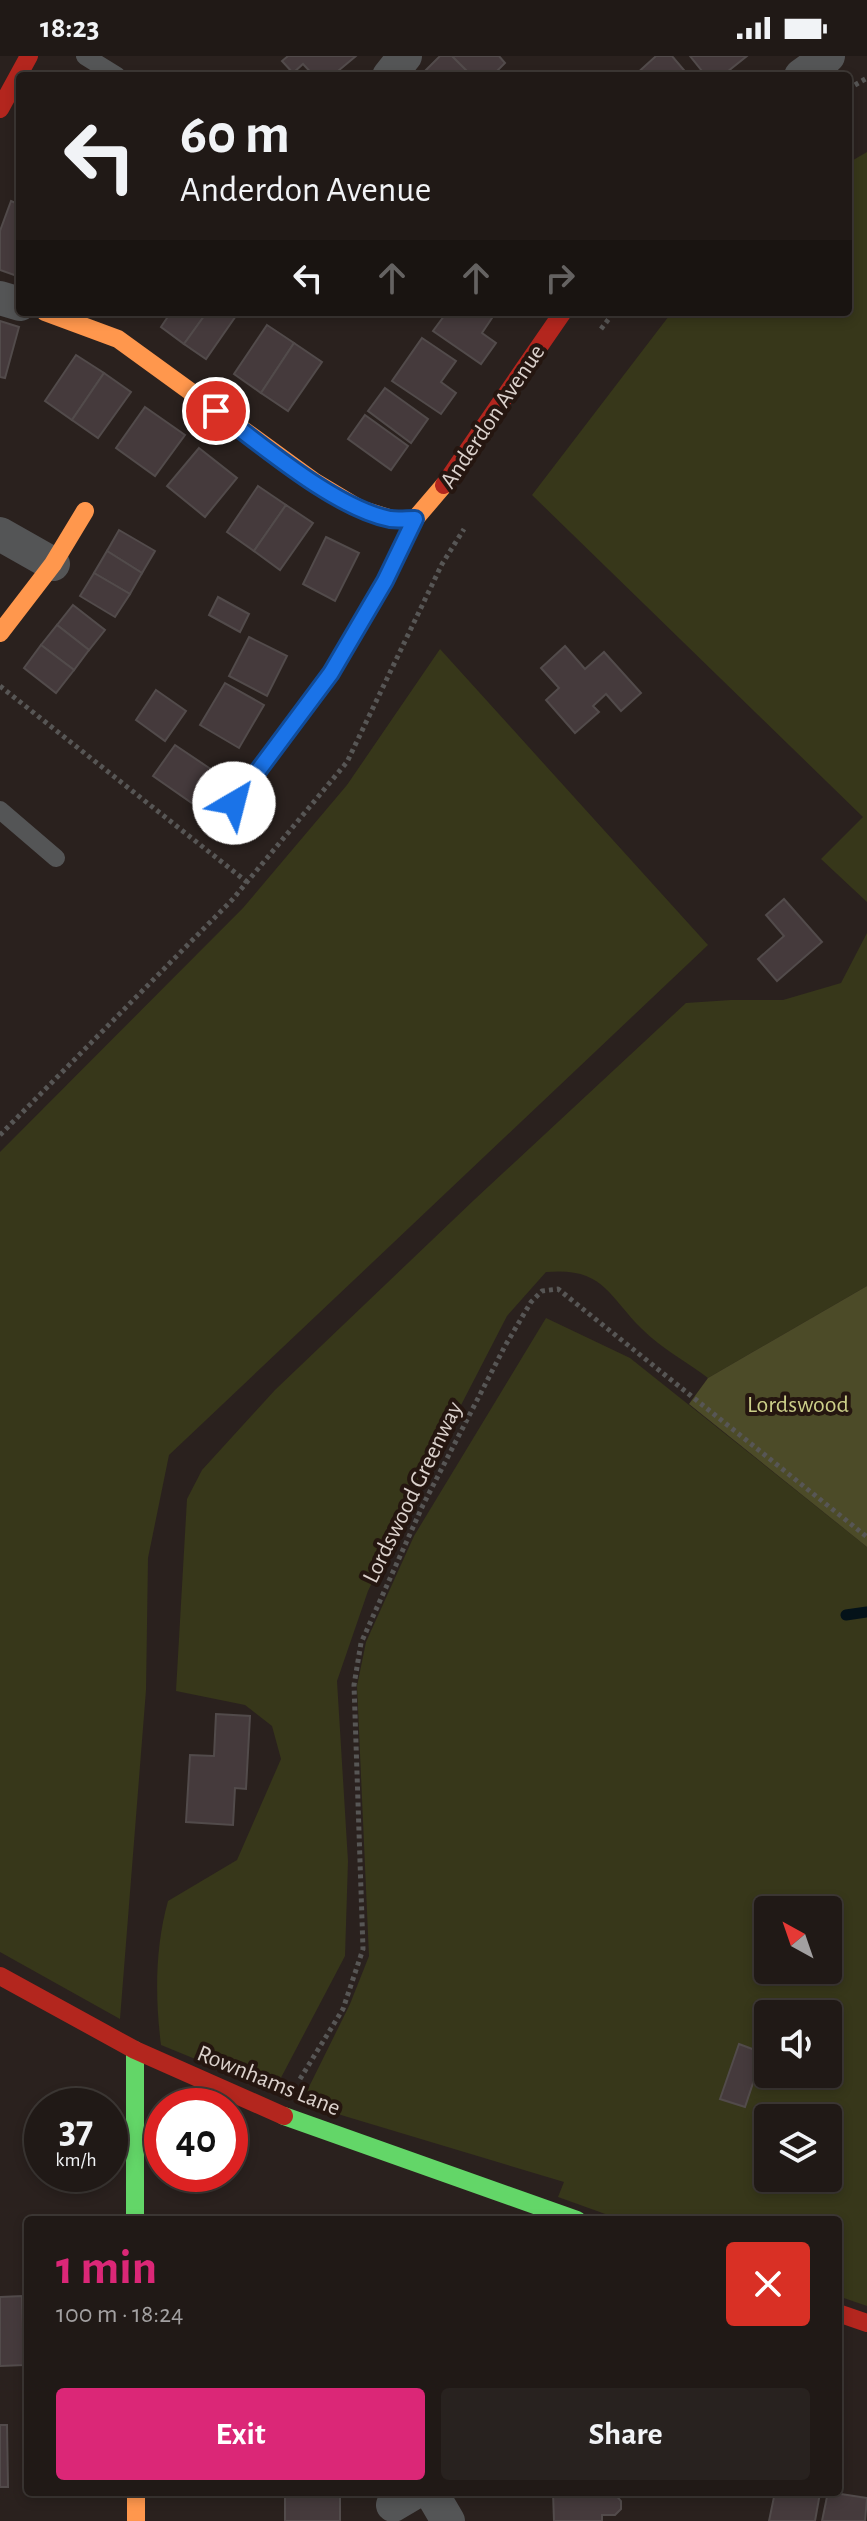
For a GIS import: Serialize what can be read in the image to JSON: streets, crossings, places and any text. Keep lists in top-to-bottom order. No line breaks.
{"streets":{"street":["Anderdon Avenue","Rownhams Lane"],"path":["Lordswood Greenway"]},"crossings":[["Lordswood Greenway","Rownhams Lane"]],"parks":["Lordswood"],"north":"top left","page":{"status":"18:23","turn":["60 m","Anderdon Avenue"],"speed":"37 km/h","limit":"40","heading":["1 min","100 m · 18:24"],"buttons":["Exit","Share"]}}
